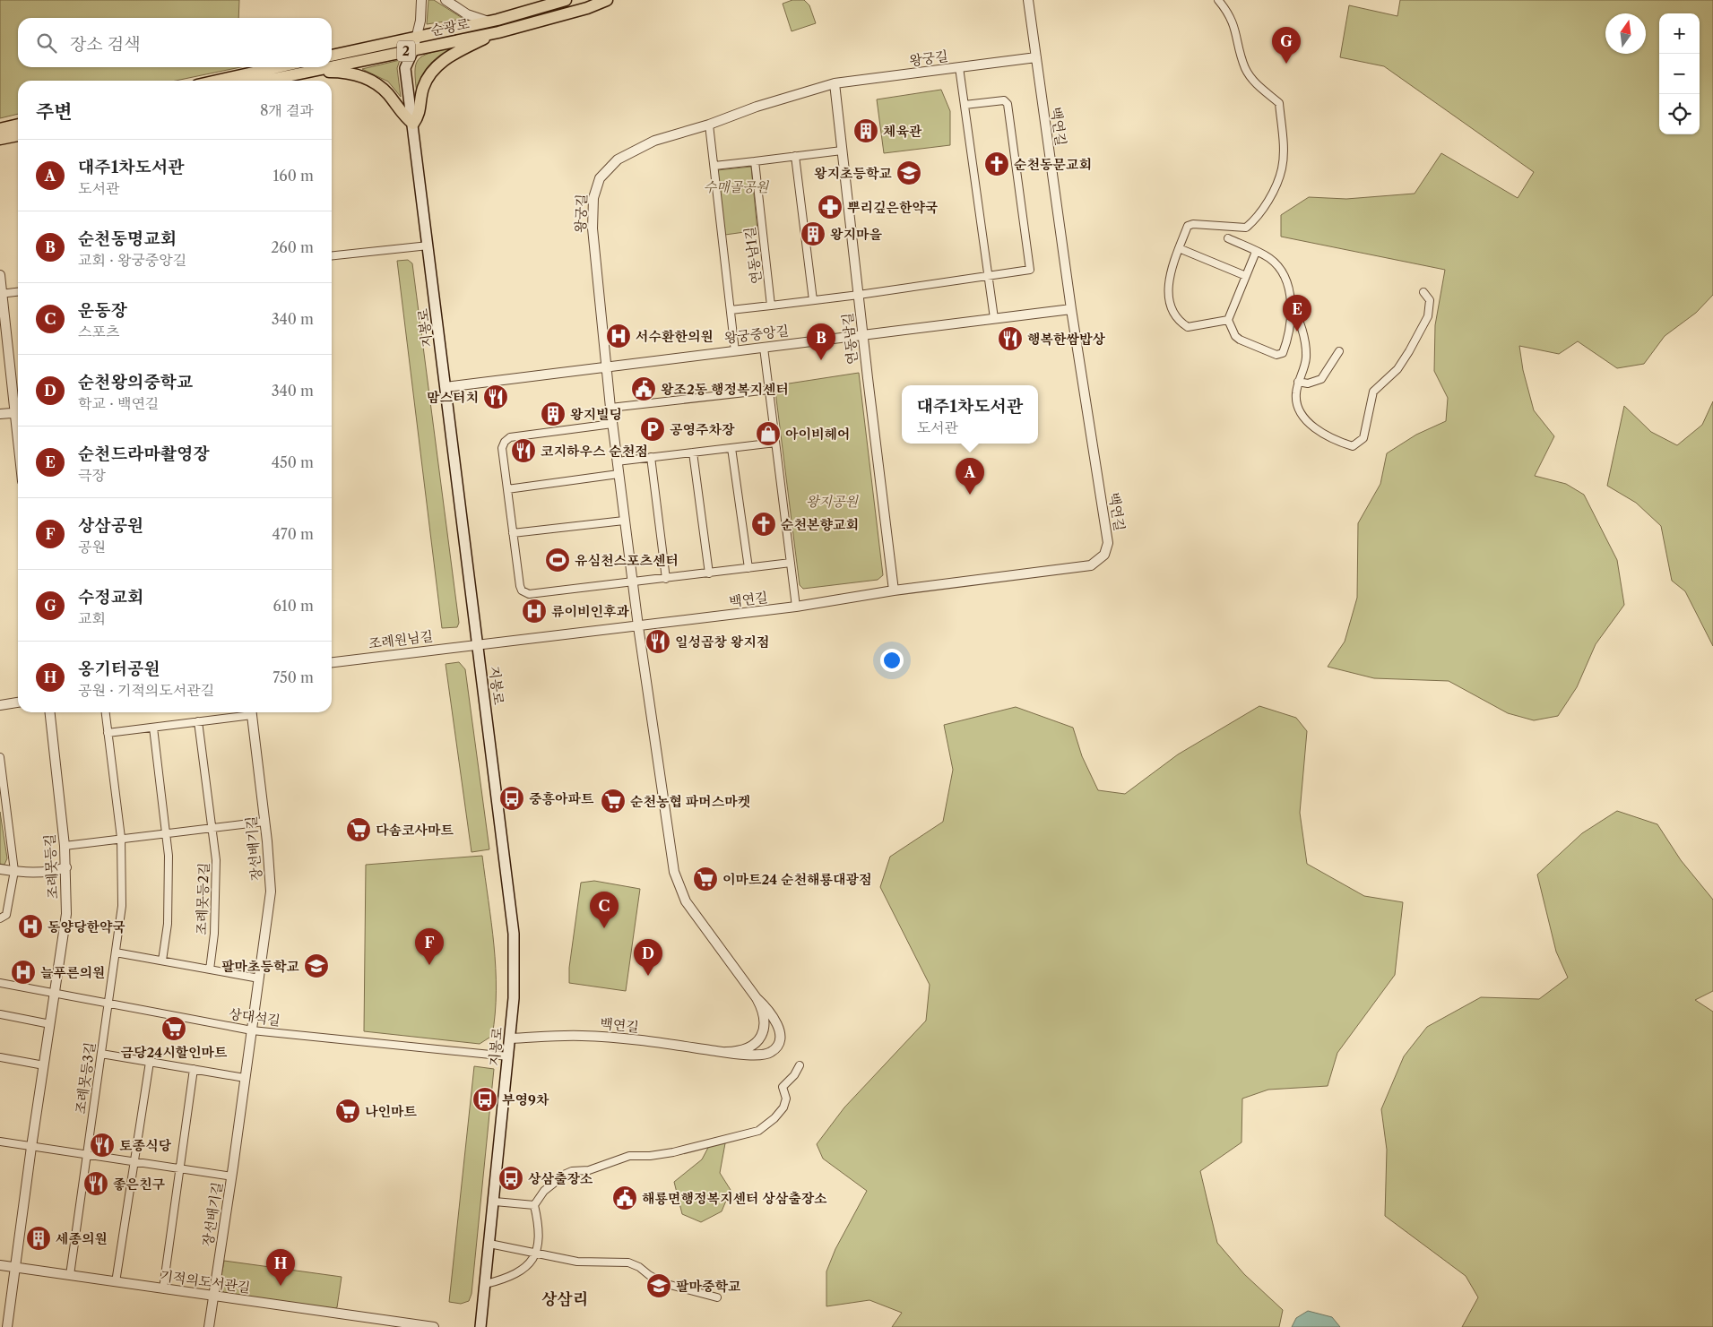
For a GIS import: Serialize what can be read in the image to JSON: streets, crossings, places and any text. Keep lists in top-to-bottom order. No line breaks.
{"streets":{"main road":["순광로","2","지봉로"],"street":["왕궁길","백연길","연동남1길","왕궁중앙길","연동남길","조례원님길","장선배기길","조례못등길","조례못등2길","상대석길","조례못등3길","기적의도서관길"]},"crossings":[["순광로","지봉로"],["왕궁길","백연길"],["왕궁길","왕궁중앙길"],["왕궁길","연동남길"],["백연길","지봉로"],["백연길","왕궁중앙길"],["백연길","연동남길"],["백연길","조례원님길"],["지봉로","왕궁중앙길"],["지봉로","조례원님길"],["지봉로","상대석길"],["왕궁중앙길","연동남길"],["장선배기길","조례못등2길"],["장선배기길","상대석길"],["장선배기길","기적의도서관길"],["조례못등길","상대석길"],["조례못등길","기적의도서관길"],["상대석길","조례못등3길"],["조례못등3길","기적의도서관길"]],"districts":["상삼리"],"parks":["수매골공원","왕지공원"],"places":{"building":["체육관","왕지마을","왕지빌딩","세종의원"],"church":["순천동문교회","순천본향교회"],"school or university":["왕지초등학교","팔마초등학교","팔마중학교"],"pharmacy":["뿌리깊은한약국"],"hospital":["서수환한의원","류이비인후과","동양당한약국","늘푸른의원"],"restaurant":["행복한쌈밥상","맘스터치","코지하우스 순천점","일성곱창 왕지점","토종식당","좋은친구"],"public building":["왕조2동 행정복지센터","해룡면행정복지센터 상삼출장소"],"parking":["공영주차장"],"shop":["아이비헤어"],"sports":["유심천스포츠센터"],"bus stop":["중흥아파트","부영9차","상삼출장소"],"supermarket":["순천농협 파머스마켓","다솜코사마트","이마트24 순천해룡대광점","금당24시할인마트","나인마트"]},"north":"top","page":{"map_buttons":["+","−"],"search":"장소 검색","pins":["G","E","B","A","C","F","D","H"],"heading":["주변","8개 결과"],"list":[{"mark":"A","name":"대주1차도서관","note":"도서관","value":"160 m"},{"mark":"B","name":"순천동명교회","note":"교회 · 왕궁중앙길","value":"260 m"},{"mark":"C","name":"운동장","note":"스포츠","value":"340 m"},{"mark":"D","name":"순천왕의중학교","note":"학교 · 백연길","value":"340 m"},{"mark":"E","name":"순천드라마촬영장","note":"극장","value":"450 m"},{"mark":"F","name":"상삼공원","note":"공원","value":"470 m"},{"mark":"G","name":"수정교회","note":"교회","value":"610 m"},{"mark":"H","name":"옹기터공원","note":"공원 · 기적의도서관길","value":"750 m"}],"popup":["대주1차도서관","도서관"]}}
